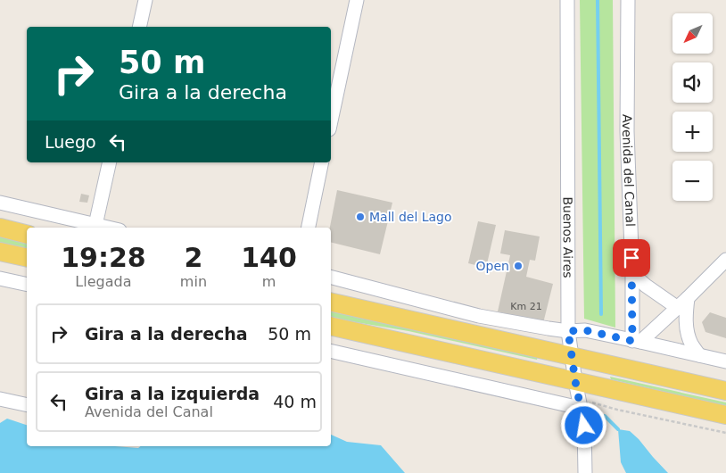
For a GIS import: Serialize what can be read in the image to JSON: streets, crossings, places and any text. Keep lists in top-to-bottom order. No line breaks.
{"streets":{"street":["Avenida del Canal","Buenos Aires"]},"places":["Mall del Lago","Open"],"house_numbers":["Km 21"],"north":"bottom left","page":{"map_buttons":["+","−"],"turn":["50 m","Gira a la derecha"],"then":"Luego","eta":["19:28","Llegada","2","min","140","m"],"list":[{"name":"Gira a la derecha","value":"50 m"},{"name":"Gira a la izquierda","note":"Avenida del Canal","value":"40 m"}]}}
